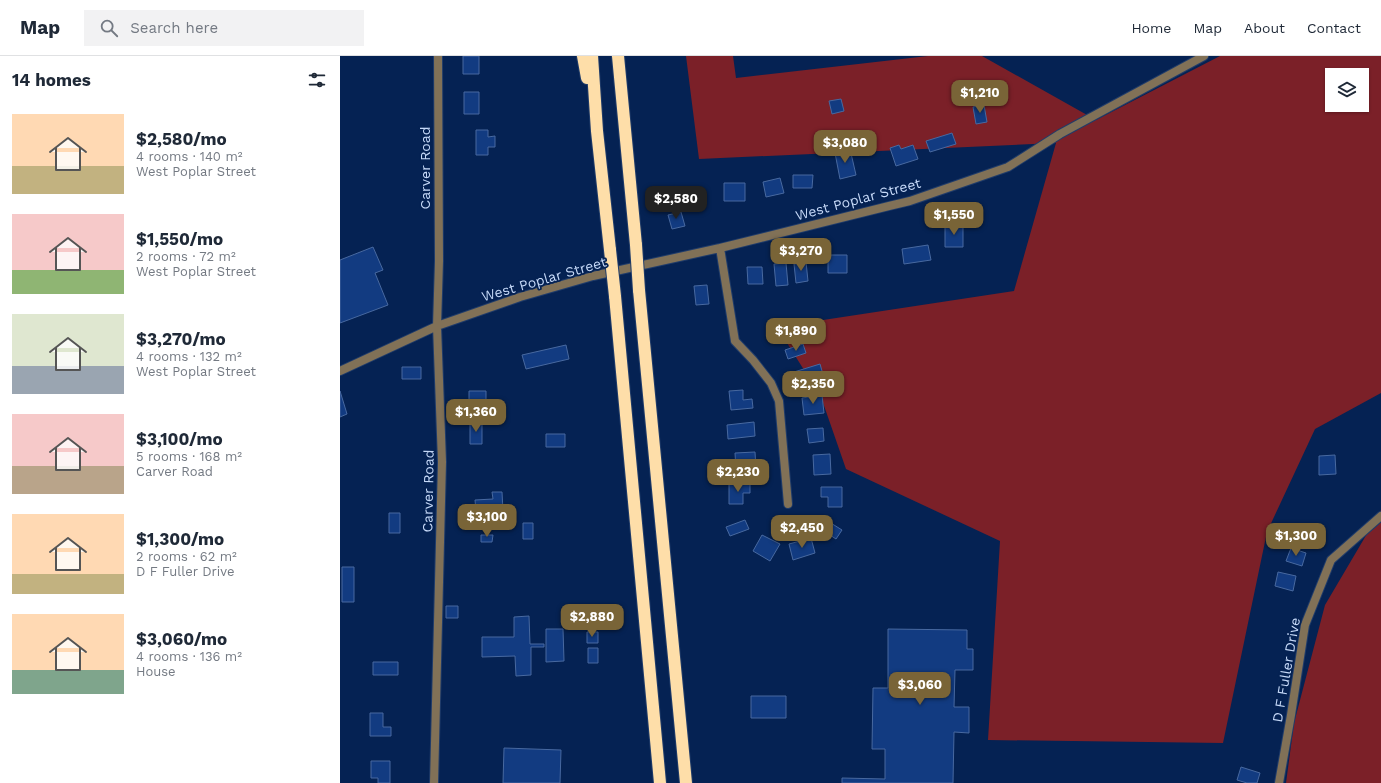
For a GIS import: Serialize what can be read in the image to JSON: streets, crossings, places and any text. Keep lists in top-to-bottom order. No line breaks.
{"streets":{"street":["Carver Road","West Poplar Street","D F Fuller Drive"]},"crossings":[["Carver Road","West Poplar Street"]],"page":{"header":"Map","search":"Search here","nav":["Home","Map","About","Contact"],"heading":"14 homes","price":["$1,210","$3,080","$2,580","$1,550","$3,270","$1,890","$2,350","$1,360","$2,230","$3,100","$2,450","$1,300","$2,880","$3,060"],"list":[{"name":"$2,580/mo","note":"4 rooms · 140 m² · West Poplar Street"},{"name":"$1,550/mo","note":"2 rooms · 72 m² · West Poplar Street"},{"name":"$3,270/mo","note":"4 rooms · 132 m² · West Poplar Street"},{"name":"$3,100/mo","note":"5 rooms · 168 m² · Carver Road"},{"name":"$1,300/mo","note":"2 rooms · 62 m² · D F Fuller Drive"},{"name":"$3,060/mo","note":"4 rooms · 136 m² · House"}]}}
